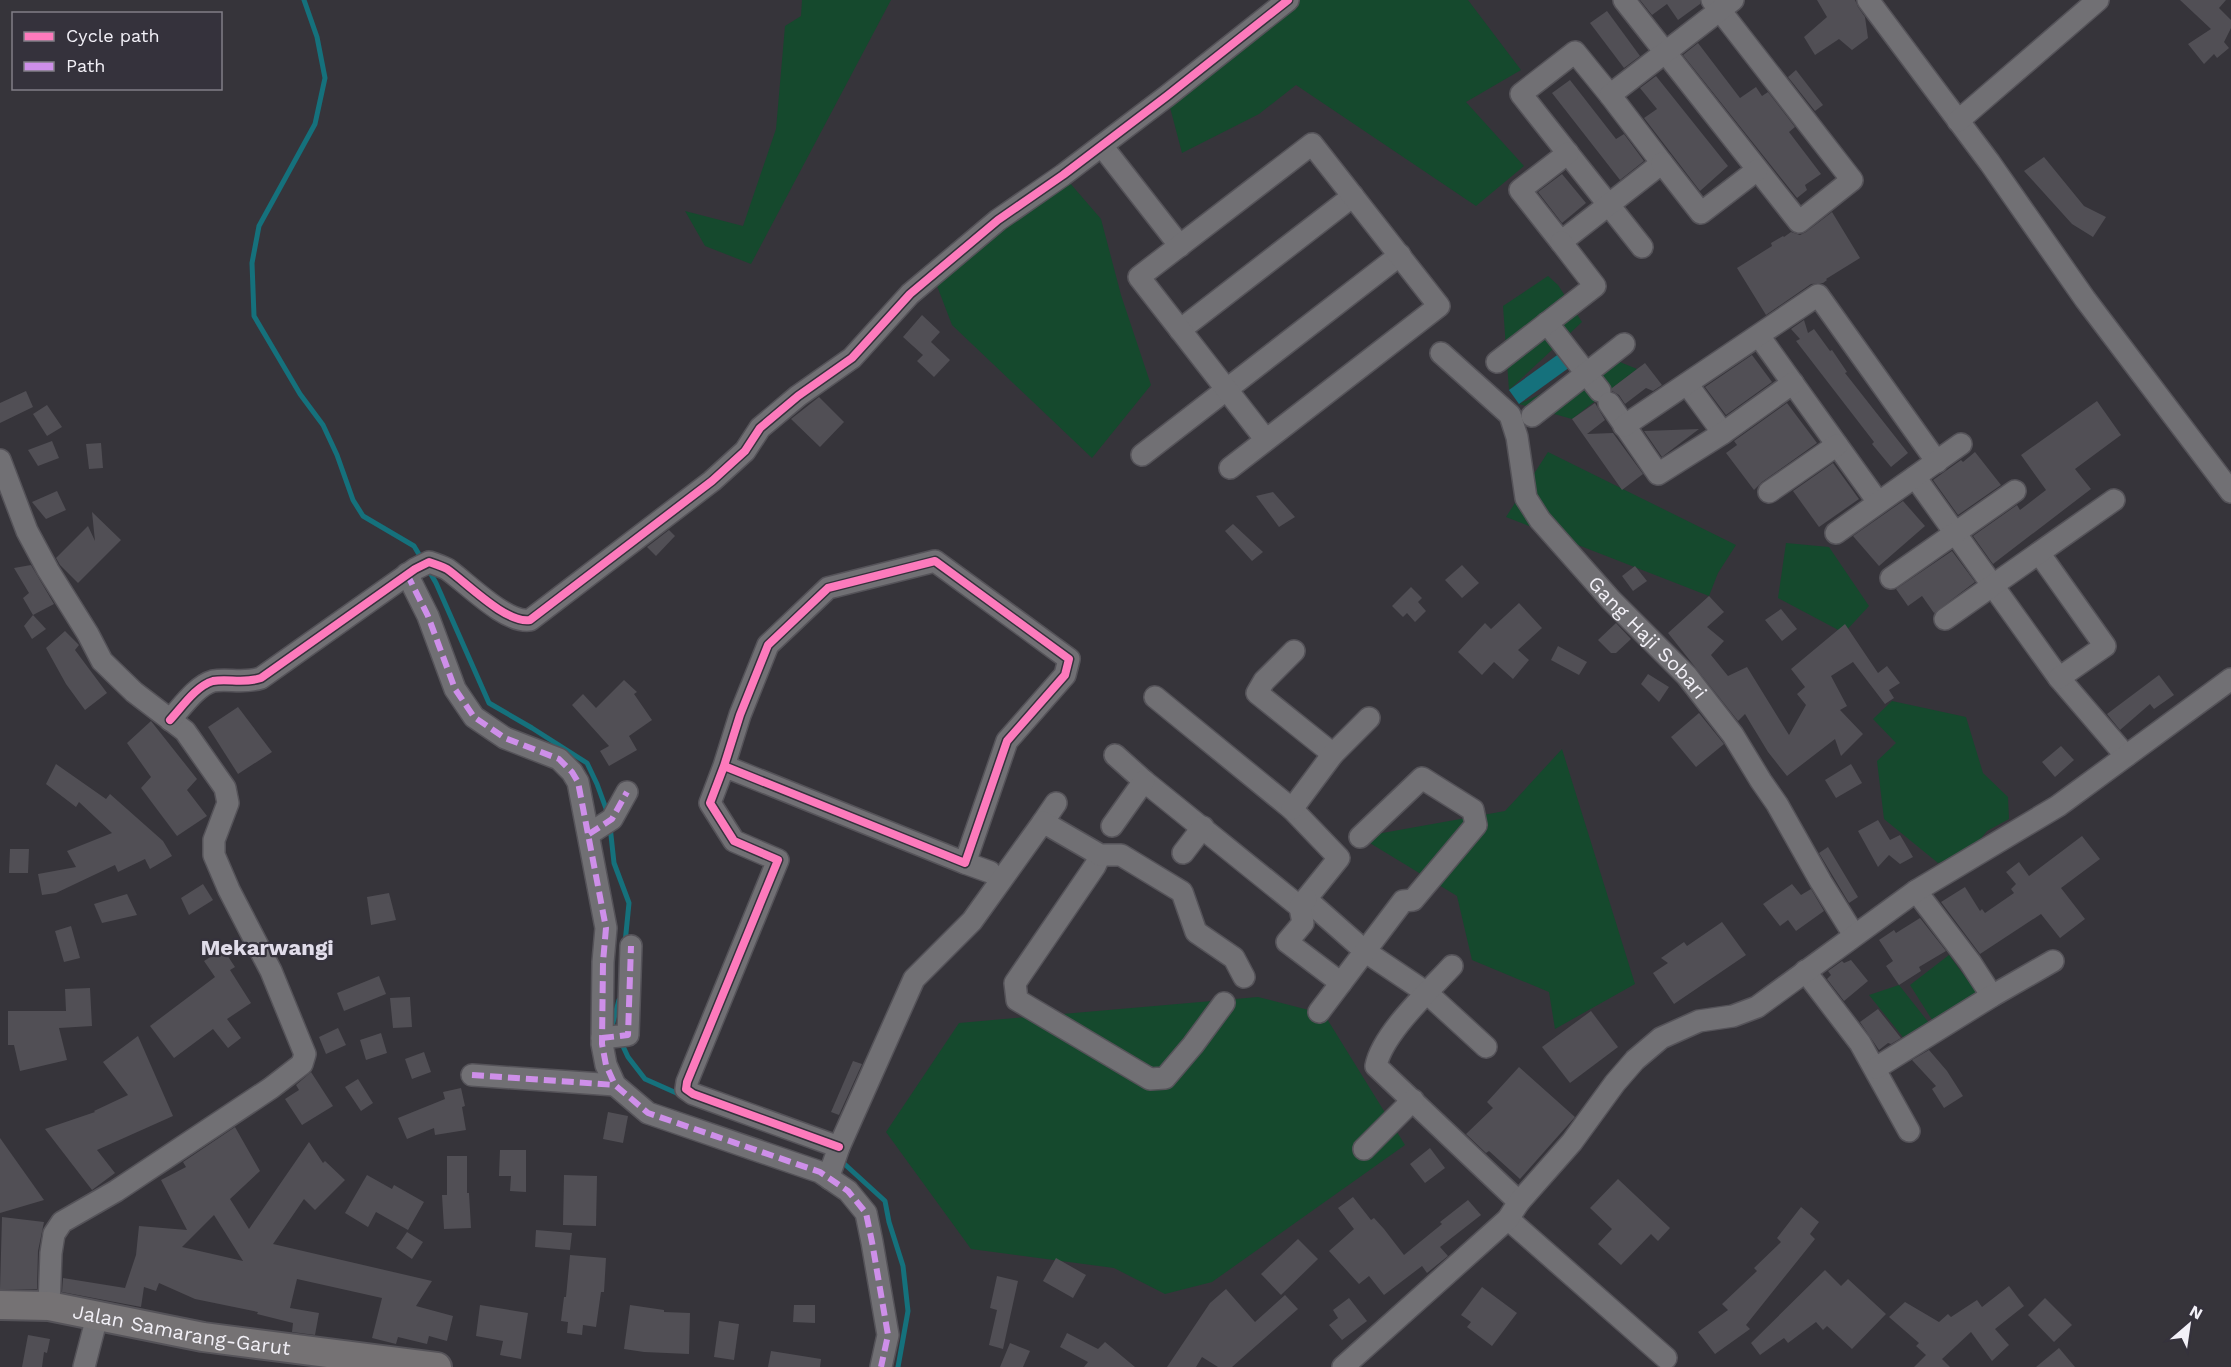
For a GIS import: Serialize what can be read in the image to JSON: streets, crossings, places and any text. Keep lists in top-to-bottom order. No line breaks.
{"streets":{"main road":["Jalan Samarang-Garut"],"street":["Gang Haji Sobari"]},"districts":["Mekarwangi"],"legend":["Cycle path","Path"],"north":"top right"}
